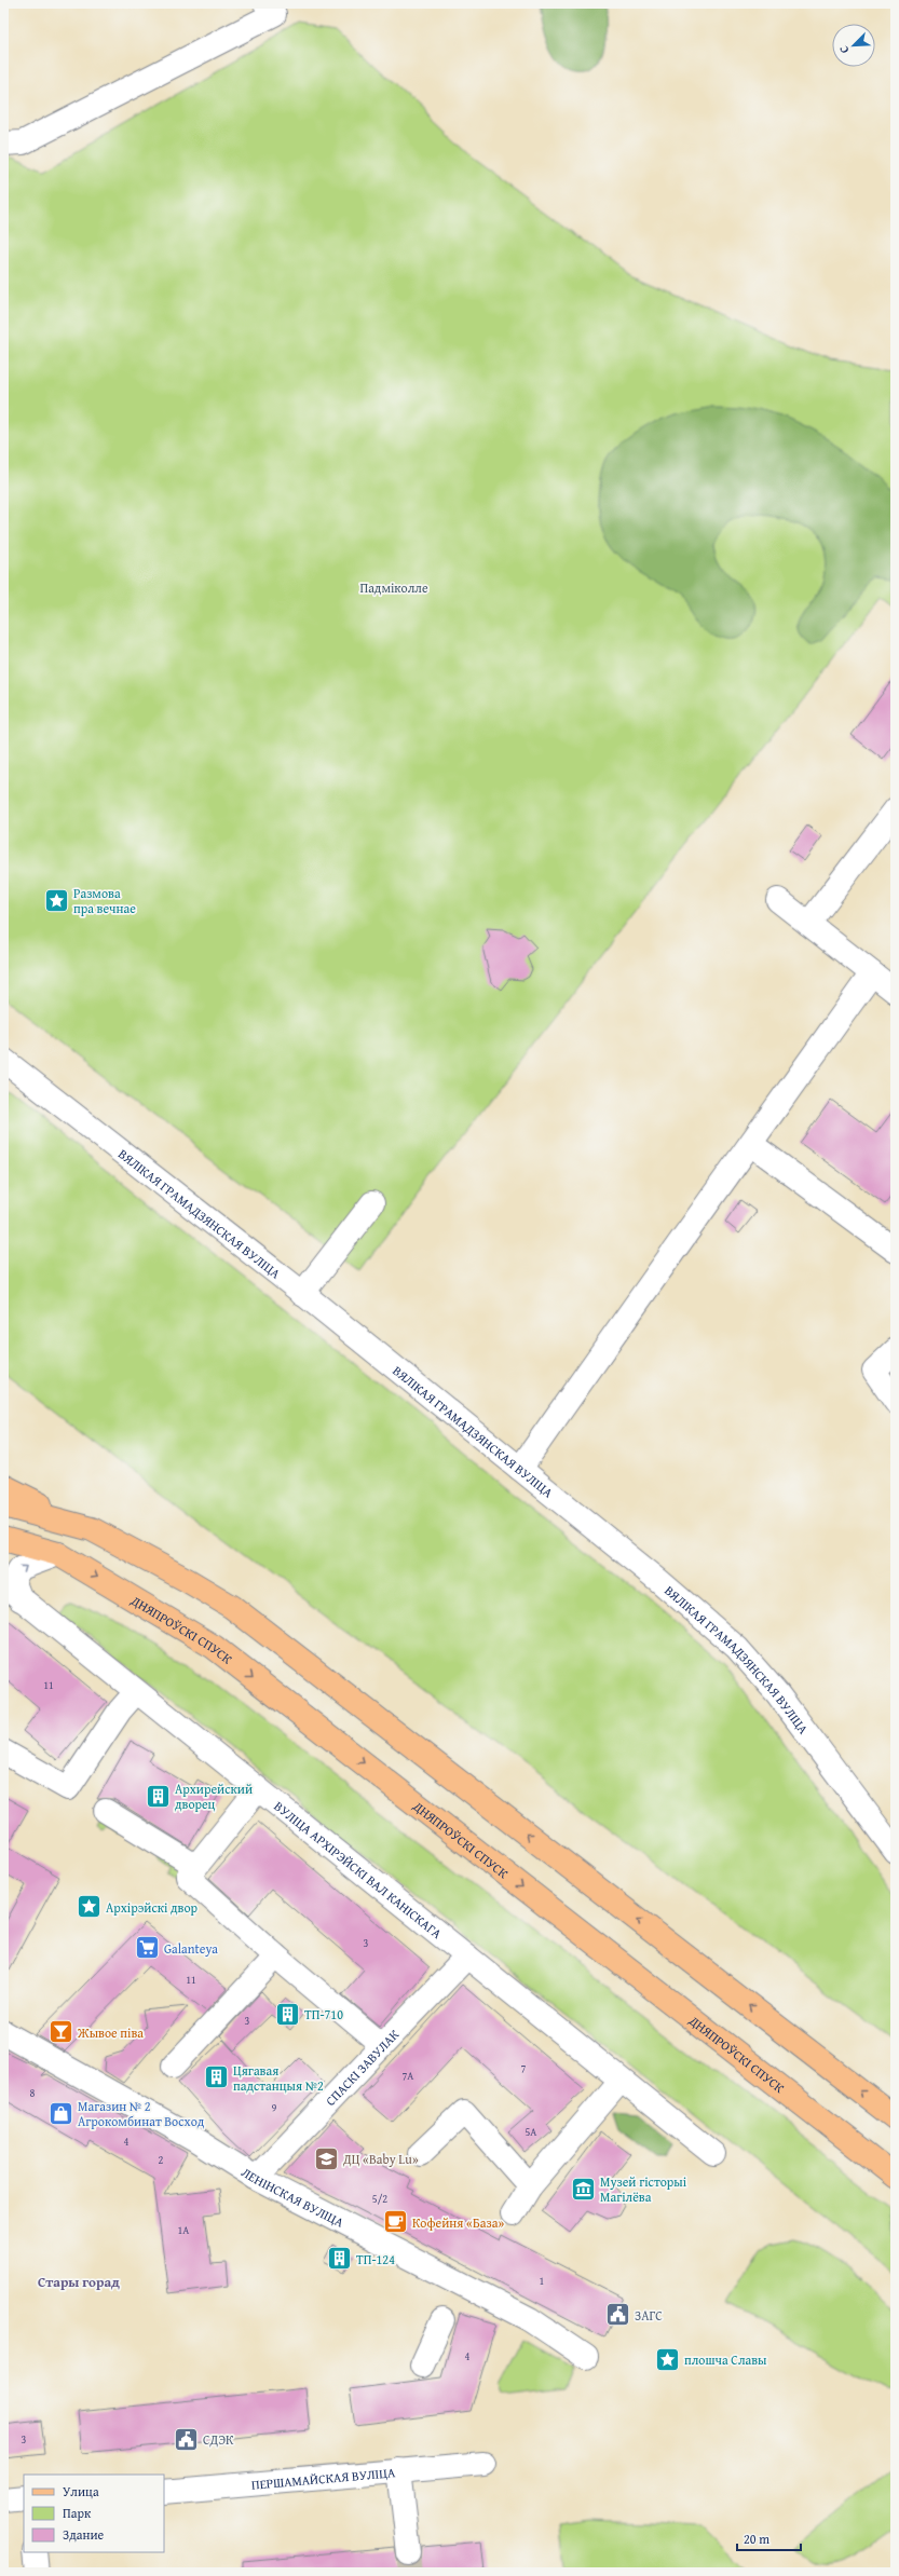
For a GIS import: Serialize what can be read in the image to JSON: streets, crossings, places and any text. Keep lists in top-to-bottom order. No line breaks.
{"streets":{"main road":["ДНЯПРОЎСКІ СПУСК"],"street":["ВЯЛІКАЯ ГРАМАДЗЯНСКАЯ ВУЛІЦА","ВУЛІЦА АРХІРЭЙСКІ ВАЛ КАНІСКАГА","СПАСКІ ЗАВУЛАК","ЛЕНІНСКАЯ ВУЛІЦА","ПЕРШАМАЙСКАЯ ВУЛІЦА"]},"crossings":[["ВУЛІЦА АРХІРЭЙСКІ ВАЛ КАНІСКАГА","СПАСКІ ЗАВУЛАК"],["СПАСКІ ЗАВУЛАК","ЛЕНІНСКАЯ ВУЛІЦА"]],"districts":["Стары горад"],"parks":["Падміколле"],"places":{"place":["Размова пра вечнае","Архірэйскі двор","плошча Славы"],"building":["Архирейский дворец","ТП-710","Цягавая падстанцыя №2","ТП-124"],"supermarket":["Galanteya"],"bar":["Жывое піва"],"shop":["Магазин № 2 Агрокомбинат Восход"],"school or university":["ДЦ «Baby Lu»"],"museum":["Музей гісторыі Магілёва"],"cafe":["Кофейня «База»"],"public building":["ЗАГС","СДЭК"]},"house_numbers":["11","3","11","3","7","7А","8","9","5А","4","2","5/2","1А","1","4","3"],"legend":["Улица","Парк","Здание"],"scale_bar":"20 m","north":"bottom left"}
